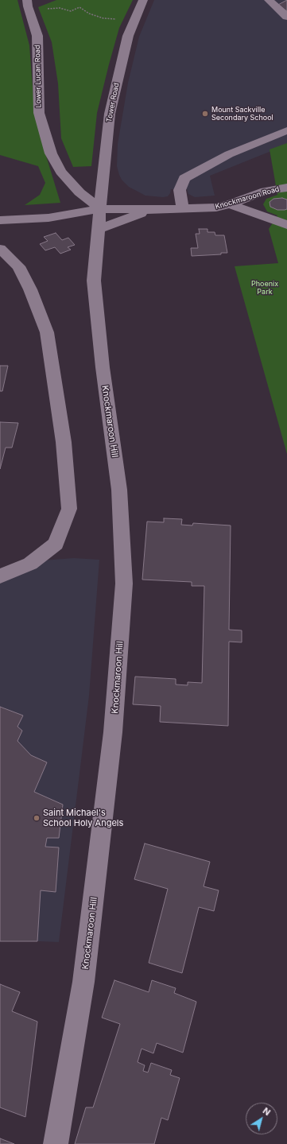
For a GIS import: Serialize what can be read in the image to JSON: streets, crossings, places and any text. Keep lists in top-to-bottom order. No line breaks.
{"streets":{"street":["Lower Lucan Road","Tower Road","Knockmaroon Road","Knockmaroon Hill"]},"crossings":[["Lower Lucan Road","Tower Road"],["Lower Lucan Road","Knockmaroon Road"],["Lower Lucan Road","Knockmaroon Hill"],["Tower Road","Knockmaroon Road"],["Tower Road","Knockmaroon Hill"],["Knockmaroon Road","Knockmaroon Hill"]],"parks":["Phoenix Park"],"places":["Mount Sackville Secondary School","Saint Michael's School Holy Angels"],"north":"top right"}
